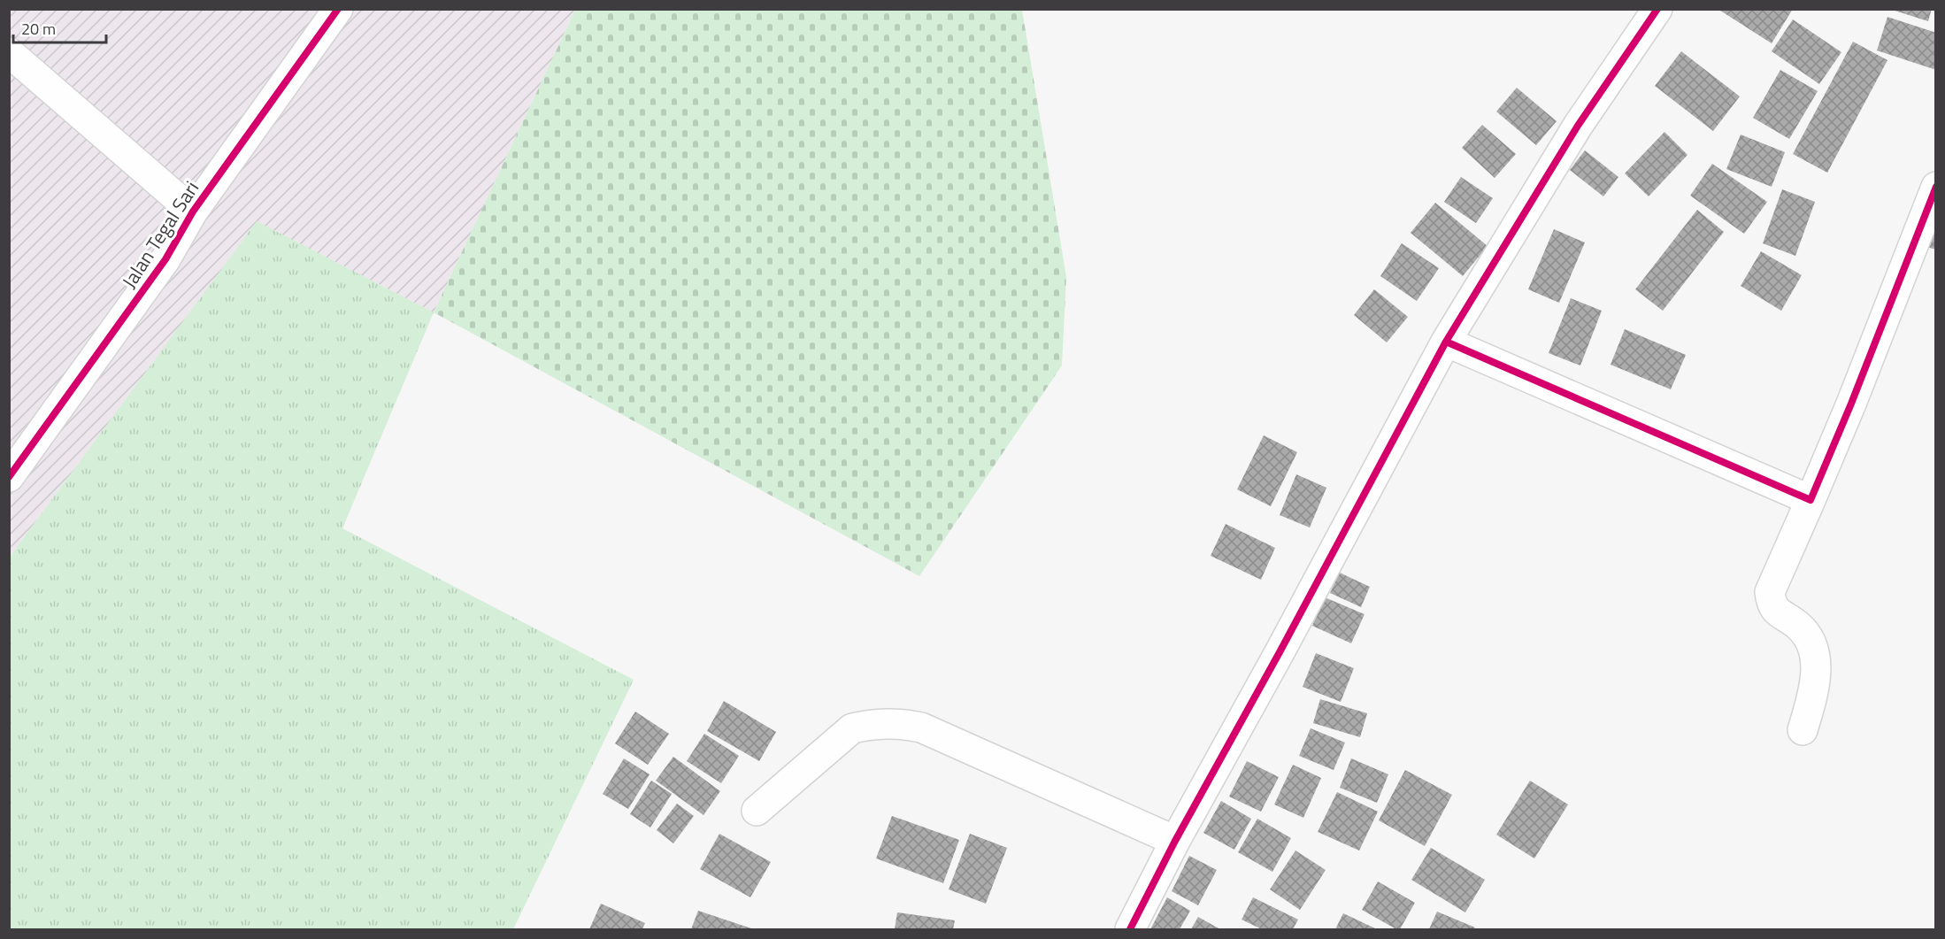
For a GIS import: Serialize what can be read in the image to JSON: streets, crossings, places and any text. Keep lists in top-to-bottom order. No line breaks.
{"streets":{"street":["Jalan Tegal Sari"]},"scale_bar":"20 m"}
